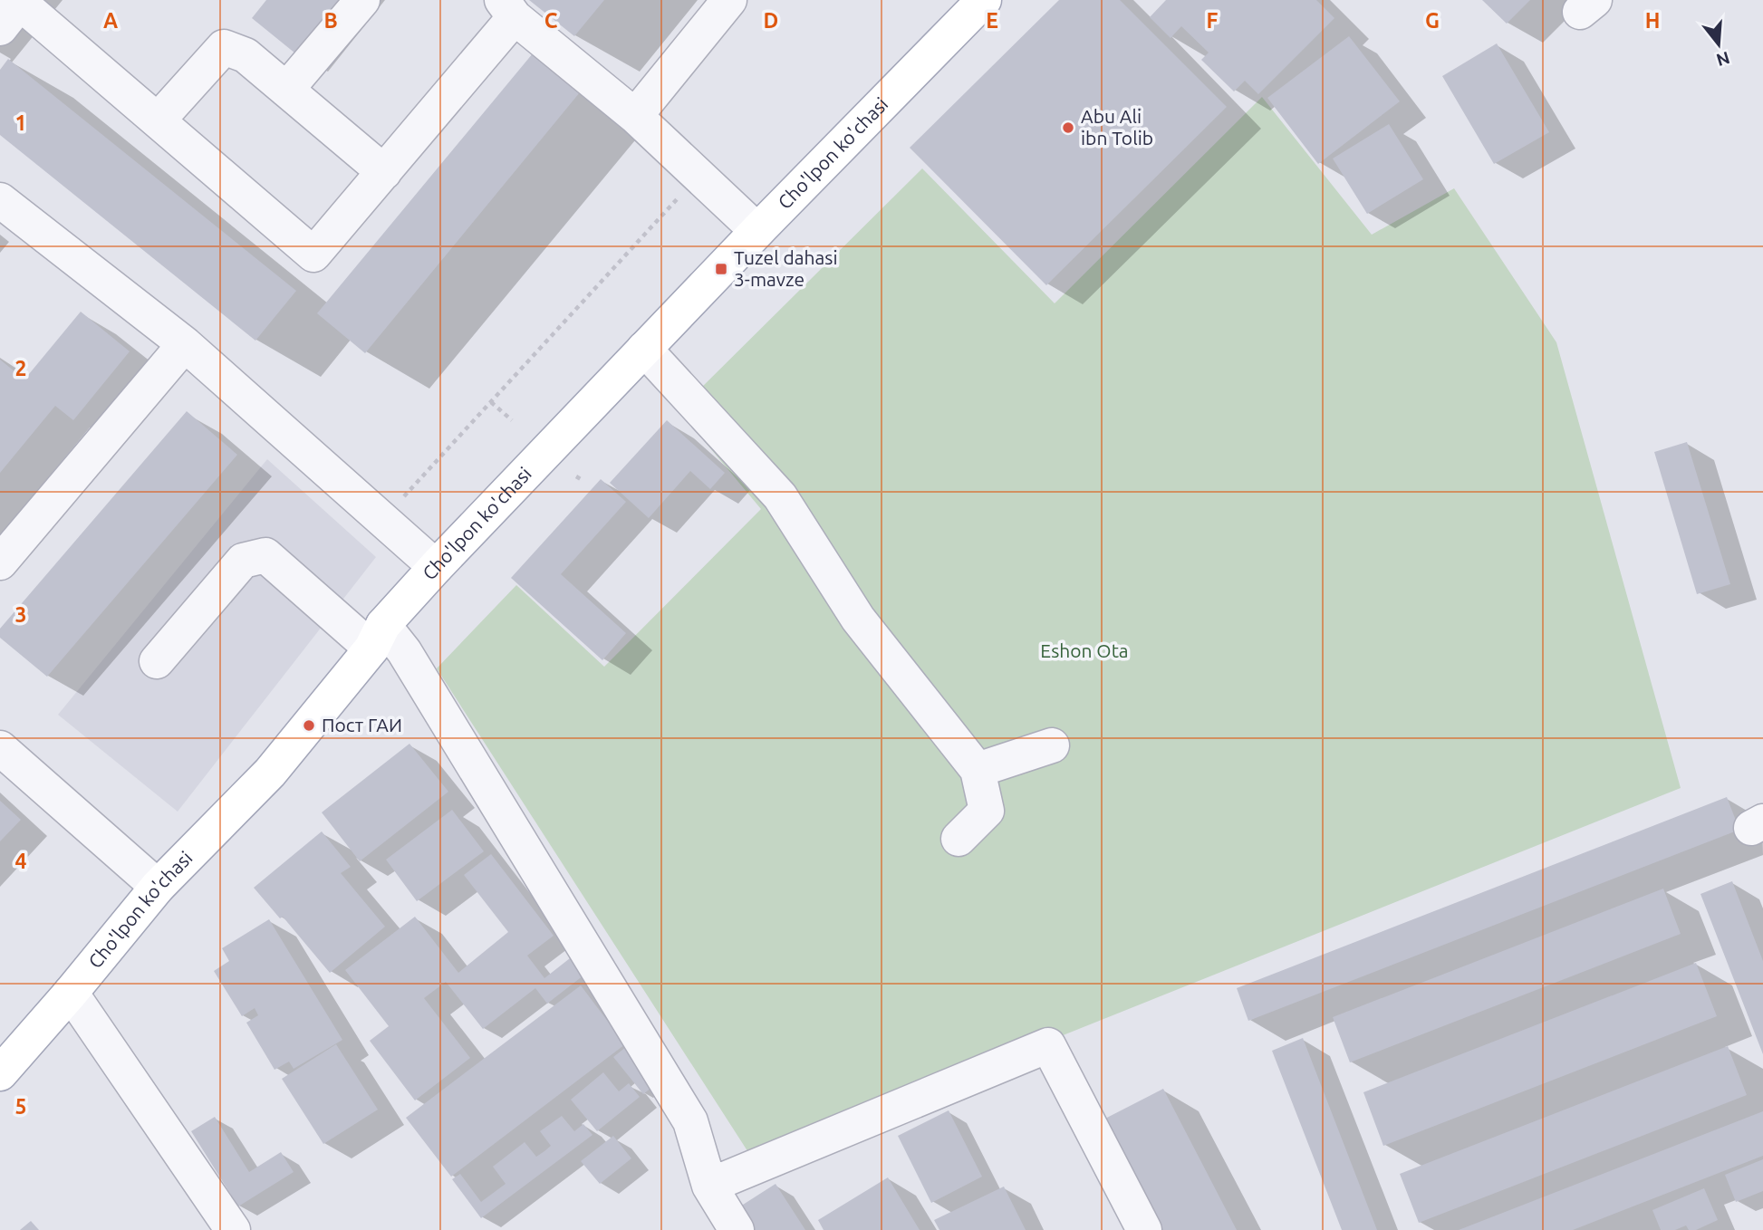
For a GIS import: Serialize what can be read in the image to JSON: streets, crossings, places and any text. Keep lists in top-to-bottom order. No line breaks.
{"streets":{"main road":["Cho'lpon ko'chasi"]},"parks":["Eshon Ota"],"places":{"other":["Abu Ali ibn Tolib","Пост ГАИ"],"transit":["Tuzel dahasi 3-mavze"]},"north":"bottom","grid":{"columns":["A","B","C","D","E","F","G","H"],"rows":["1","2","3","4","5"]}}
